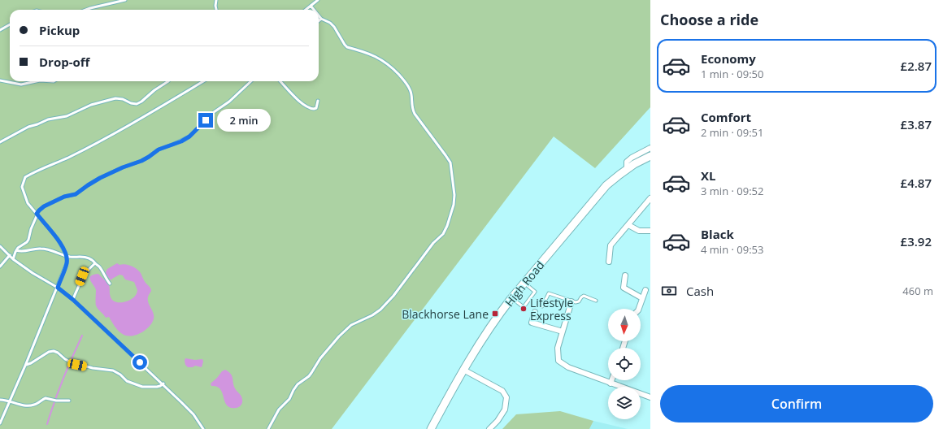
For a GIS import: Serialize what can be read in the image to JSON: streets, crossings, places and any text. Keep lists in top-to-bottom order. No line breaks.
{"streets":{"main road":["High Road"]},"places":{"other":["Lifestyle Express"],"transit":["Blackhorse Lane"]},"north":"bottom","page":{"heading":"Choose a ride","banner":["Pickup","Drop-off"],"list":[{"name":"Economy","note":"1 min · 09:50","value":"£2.87"},{"name":"Comfort","note":"2 min · 09:51","value":"£3.87"},{"name":"XL","note":"3 min · 09:52","value":"£4.87"},{"name":"Black","note":"4 min · 09:53","value":"£3.92"}],"bubble":"2 min","pay":["Cash","460 m"],"buttons":"Confirm"}}
